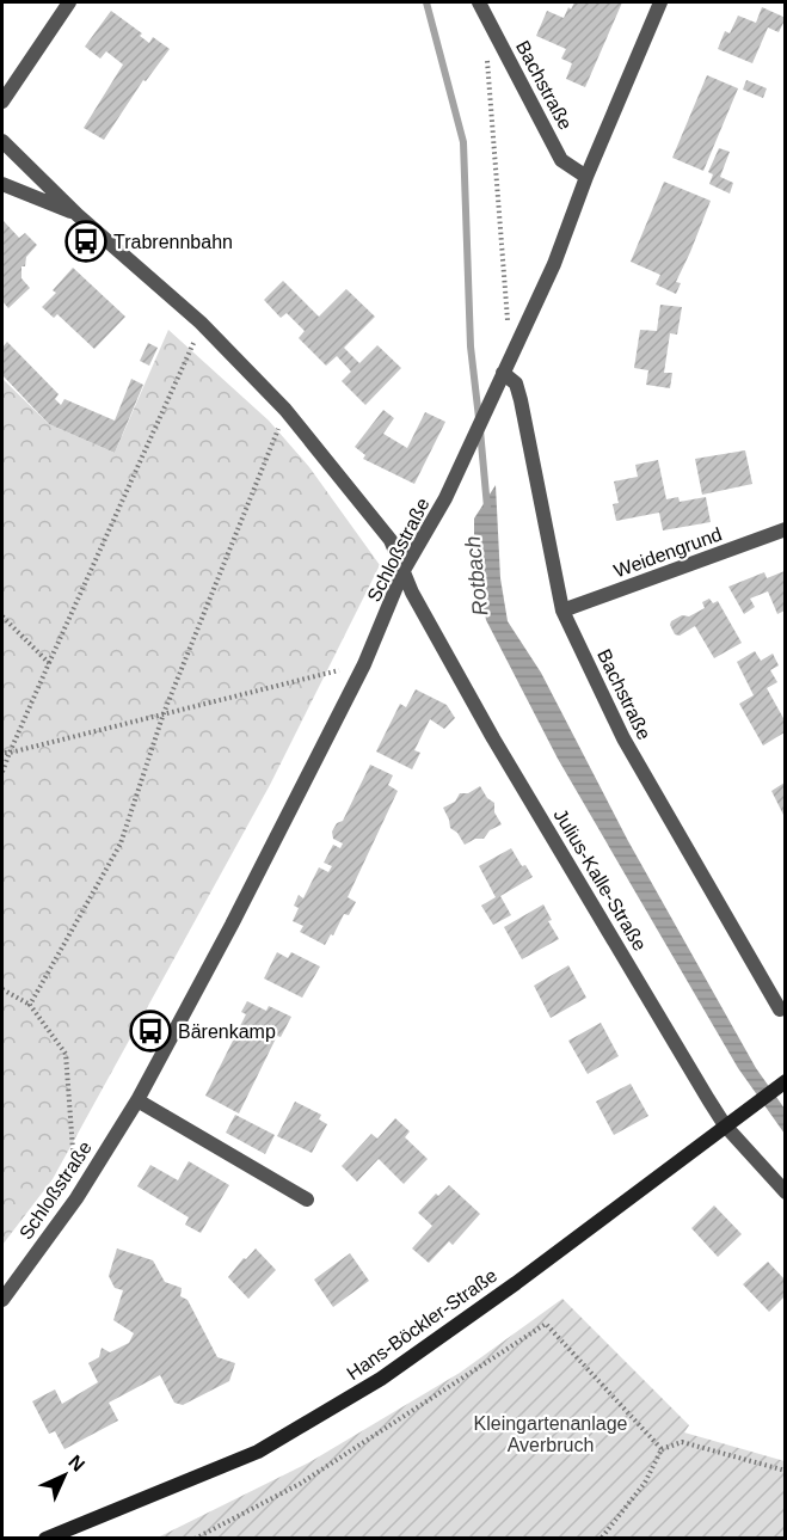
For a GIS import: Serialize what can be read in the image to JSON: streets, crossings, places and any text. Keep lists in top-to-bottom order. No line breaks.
{"streets":{"main road":["Hans-Böckler-Straße"],"street":["Bachstraße","Schloßstraße","Weidengrund","Julius-Kalle-Straße"]},"crossings":[["Bachstraße","Schloßstraße"],["Bachstraße","Weidengrund"],["Schloßstraße","Julius-Kalle-Straße"],["Julius-Kalle-Straße","Hans-Böckler-Straße"]],"water":["Rotbach"],"parks":["Kleingartenanlage Averbruch"],"places":{"bus stop":["Trabrennbahn","Bärenkamp"]},"north":"top right"}
